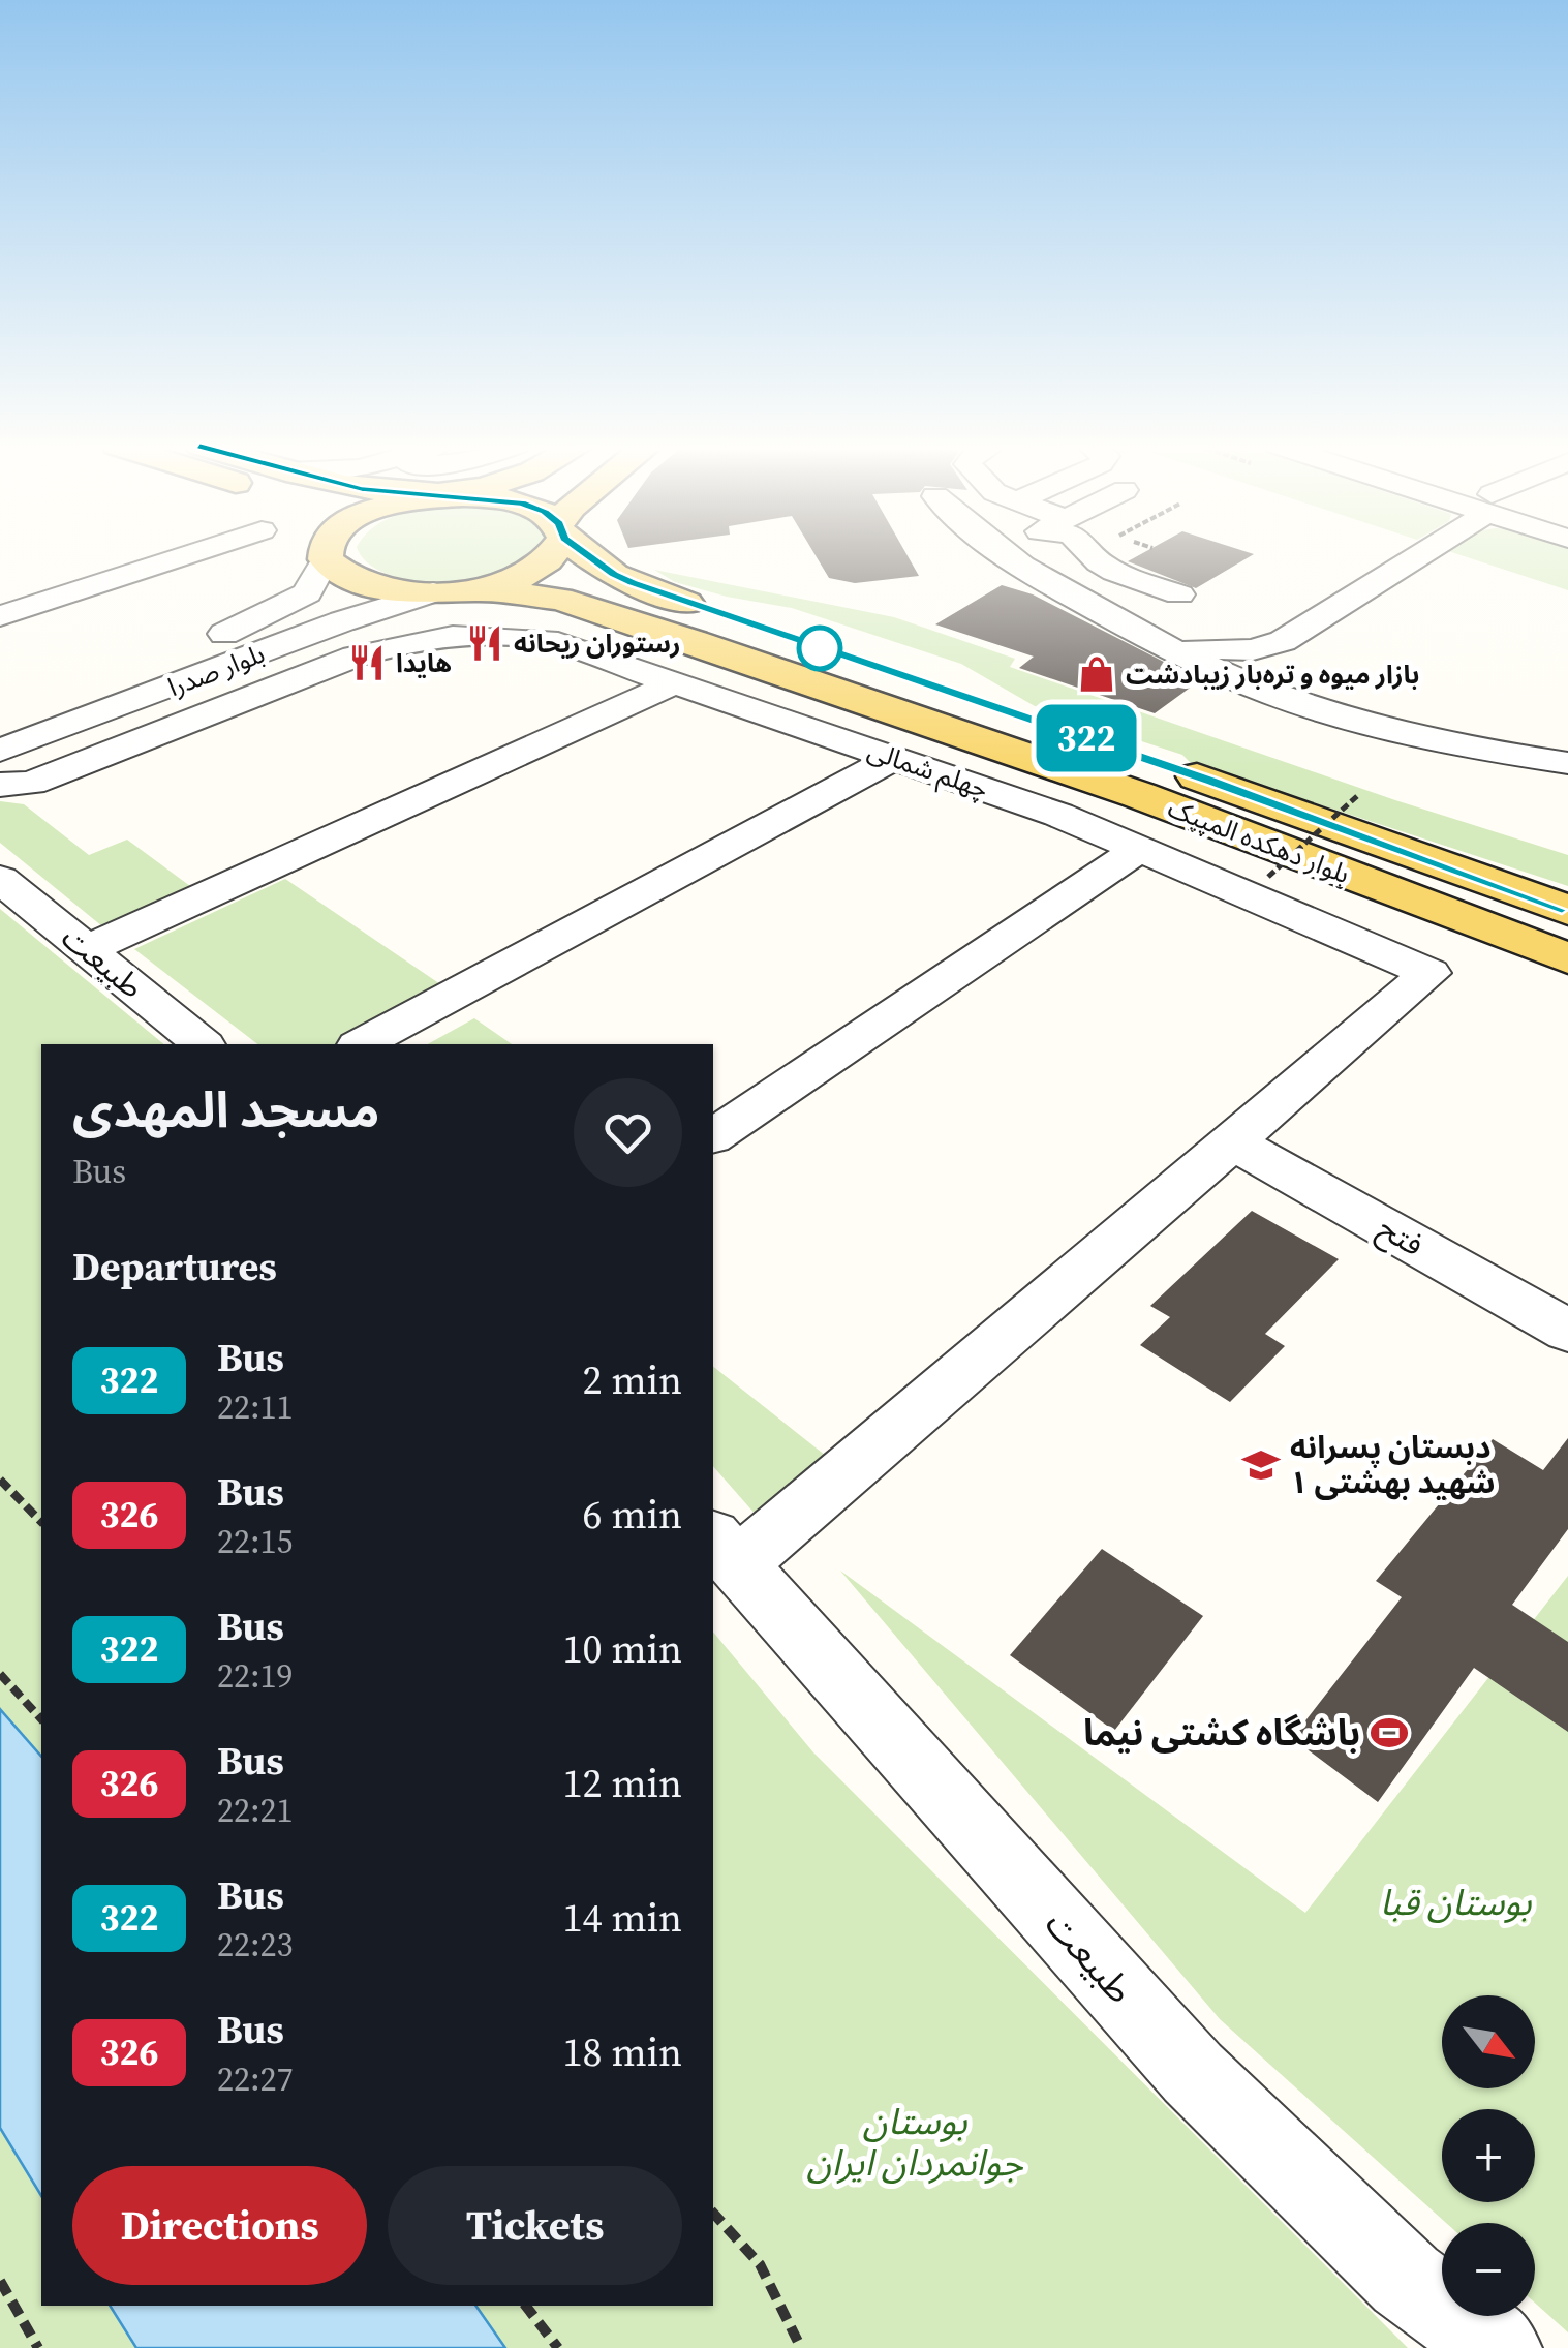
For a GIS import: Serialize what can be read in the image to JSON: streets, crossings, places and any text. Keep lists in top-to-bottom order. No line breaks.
{"streets":{"main road":["بلوار دهکده المپیک"],"street":["بلوار صدرا","چهلم شمالی","طبیعت","فتح"]},"crossings":[["بلوار صدرا","بلوار دهکده المپیک"],["چهلم شمالی","فتح"]],"parks":["بوستان قبا","بوستان جوانمردان ایران"],"places":{"restaurant":["رستوران ریحانه","هایدا"],"shop":["بازار میوه و تره‌بار زیبادشت"],"school or university":["دبستان پسرانه شهید بهشتی ۱"],"sports":["باشگاه کشتی نیما"]},"lines":["bus line 322"],"north":"bottom right","page":{"on_map":"322","heading":[["مسجد المهدی","Bus"],"Departures"],"list":[{"mark":"322","name":"Bus","note":"22:11","value":"2 min"},{"mark":"326","name":"Bus","note":"22:15","value":"6 min"},{"mark":"322","name":"Bus","note":"22:19","value":"10 min"},{"mark":"326","name":"Bus","note":"22:21","value":"12 min"},{"mark":"322","name":"Bus","note":"22:23","value":"14 min"},{"mark":"326","name":"Bus","note":"22:27","value":"18 min"}],"map_buttons":["+","−"],"buttons":["Directions","Tickets"]}}
